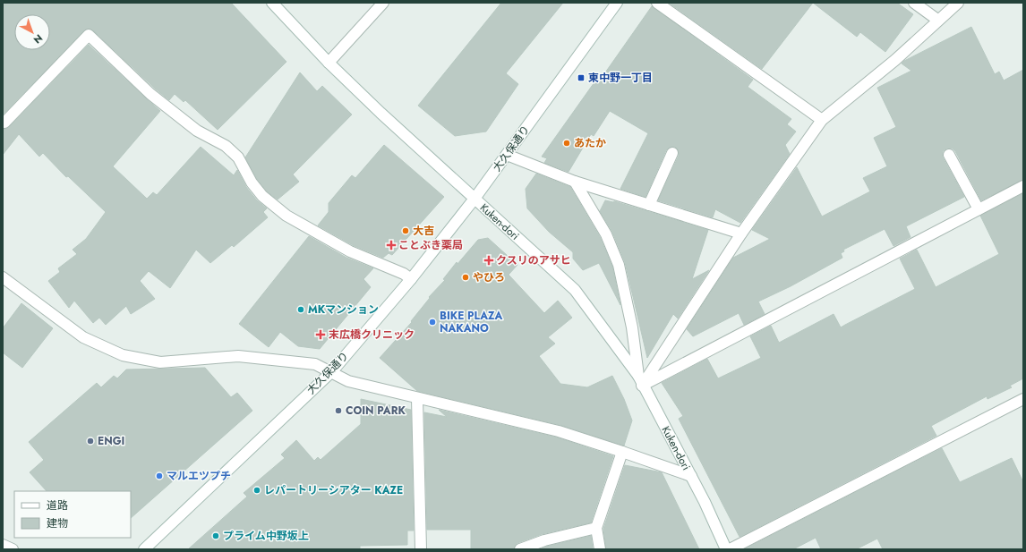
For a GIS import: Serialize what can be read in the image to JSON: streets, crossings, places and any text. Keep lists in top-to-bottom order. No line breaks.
{"streets":{"street":["大久保通り","Kuken-dori"]},"crossings":[["大久保通り","Kuken-dori"]],"places":{"transit":["東中野一丁目"],"other":["あたか","大吉","やひろ","MKマンション","BIKE PLAZA NAKANO","COIN PARK","ENGI","マルエツプチ","レパートリーシアター KAZE","プライム中野坂上"],"health":["ことぶき薬局","クスリのアサヒ","末広橋クリニック"]},"legend":["道路","建物"],"north":"bottom right"}
